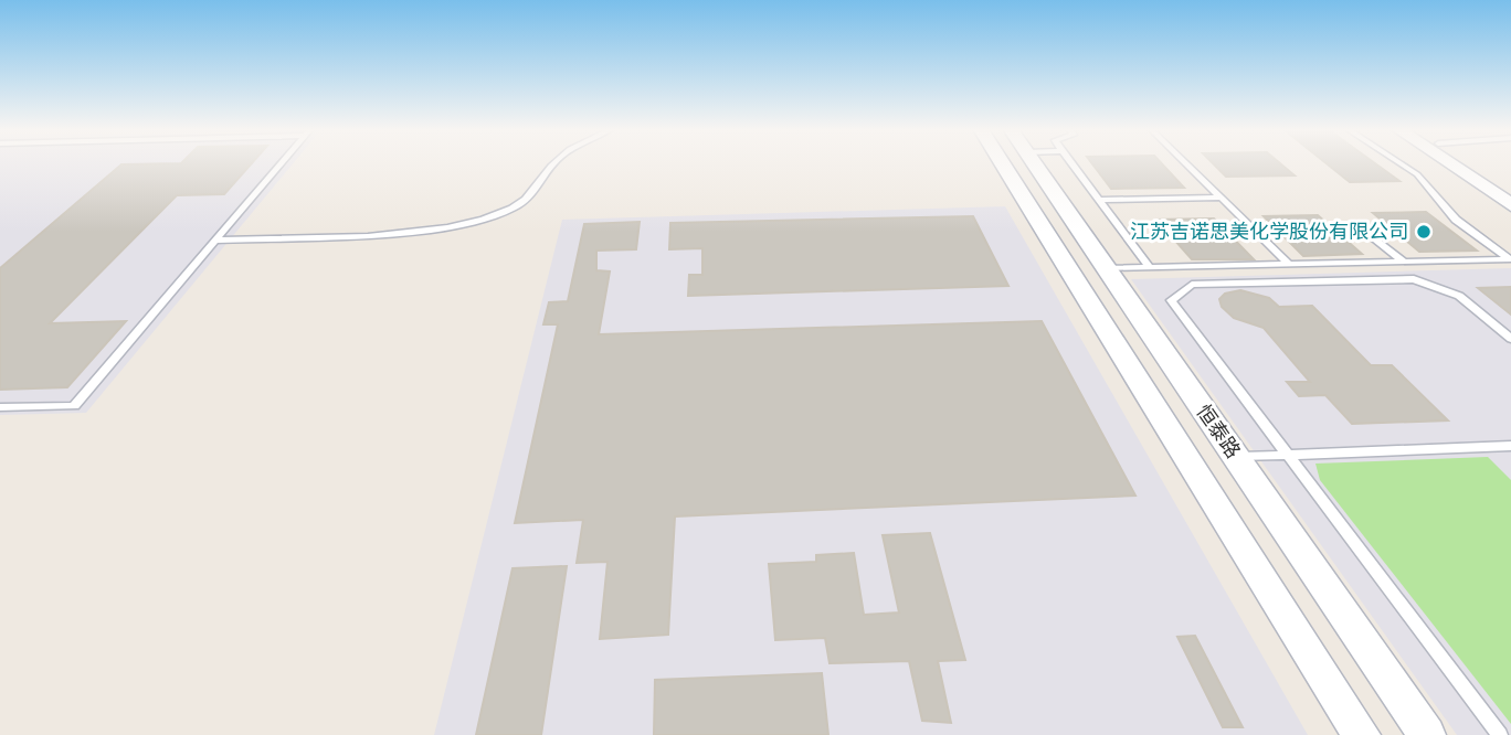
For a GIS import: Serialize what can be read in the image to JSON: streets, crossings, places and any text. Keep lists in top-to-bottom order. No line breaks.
{"streets":{"street":["恒泰路"]},"places":["江苏吉诺思美化学股份有限公司"]}
